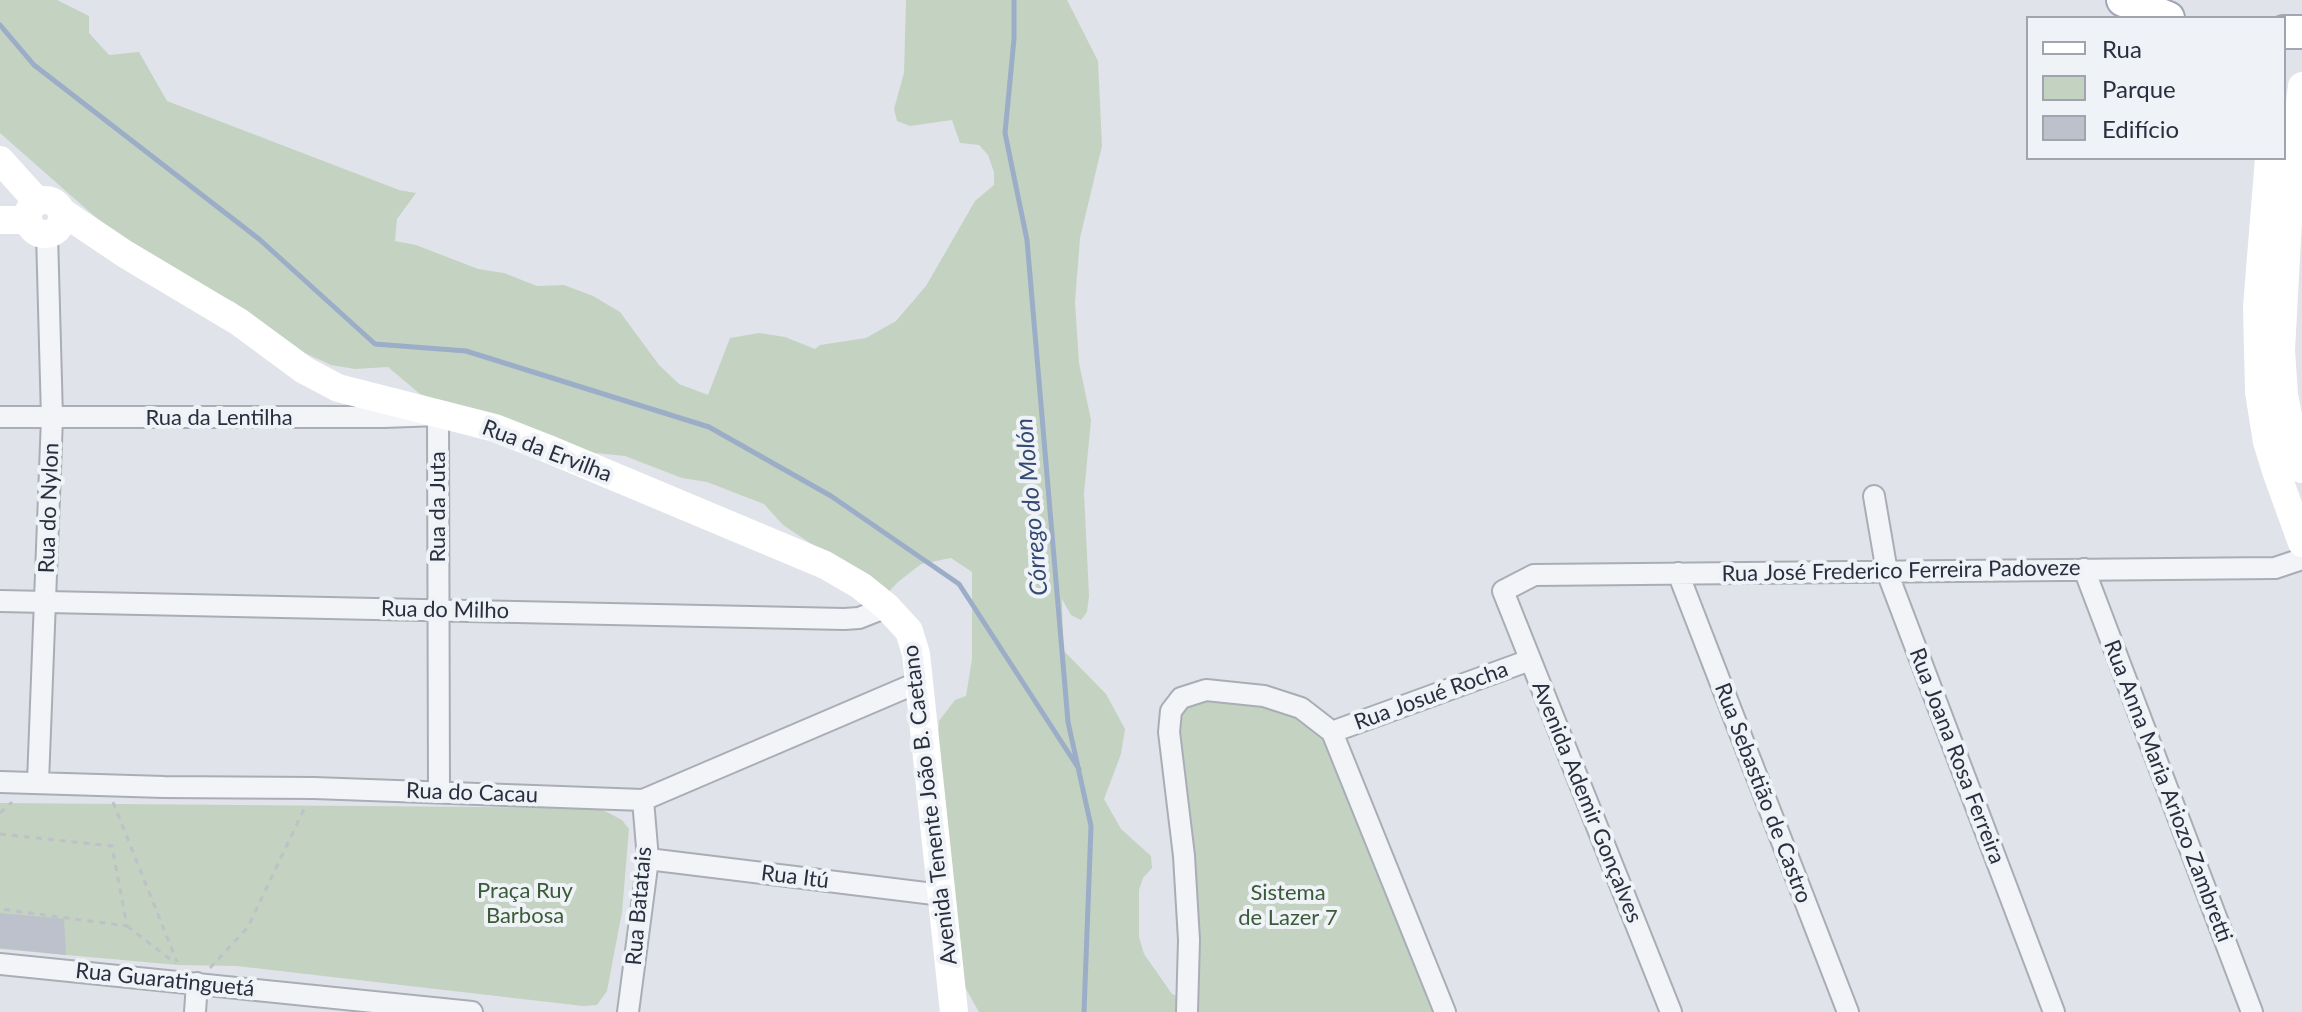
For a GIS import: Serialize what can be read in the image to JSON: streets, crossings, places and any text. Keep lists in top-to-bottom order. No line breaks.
{"streets":{"street":["Rua da Lentilha","Rua da Ervilha","Rua da Juta","Rua do Nylon","Rua José Frederico Ferreira Padoveze","Rua do Milho","Rua Josué Rocha","Rua Joana Rosa Ferreira","Rua Anna Maria Ariozo Zambretti","Rua do Cacau","Rua Sebastião de Castro","Avenida Ademir Gonçalves","Avenida Tenente João B. Caetano","Rua Itú","Rua Batatais","Rua Guaratinguetá"]},"crossings":[["Rua da Lentilha","Rua da Ervilha"],["Rua da Lentilha","Rua da Juta"],["Rua da Lentilha","Rua do Nylon"],["Rua da Ervilha","Rua da Juta"],["Rua da Ervilha","Rua do Nylon"],["Rua da Ervilha","Rua do Milho"],["Rua da Ervilha","Avenida Tenente João B. Caetano"],["Rua da Juta","Rua do Milho"],["Rua da Juta","Rua do Cacau"],["Rua do Nylon","Rua do Milho"],["Rua do Nylon","Rua do Cacau"],["Rua José Frederico Ferreira Padoveze","Rua Joana Rosa Ferreira"],["Rua José Frederico Ferreira Padoveze","Rua Anna Maria Ariozo Zambretti"],["Rua José Frederico Ferreira Padoveze","Rua Sebastião de Castro"],["Rua José Frederico Ferreira Padoveze","Avenida Ademir Gonçalves"],["Rua do Milho","Avenida Tenente João B. Caetano"],["Rua Josué Rocha","Avenida Ademir Gonçalves"],["Rua do Cacau","Avenida Tenente João B. Caetano"],["Rua do Cacau","Rua Batatais"],["Avenida Tenente João B. Caetano","Rua Itú"],["Rua Itú","Rua Batatais"]],"water":["Córrego do Molón"],"parks":["Praça Ruy Barbosa","Sistema de Lazer 7"],"legend":["Rua","Parque","Edifício"]}
